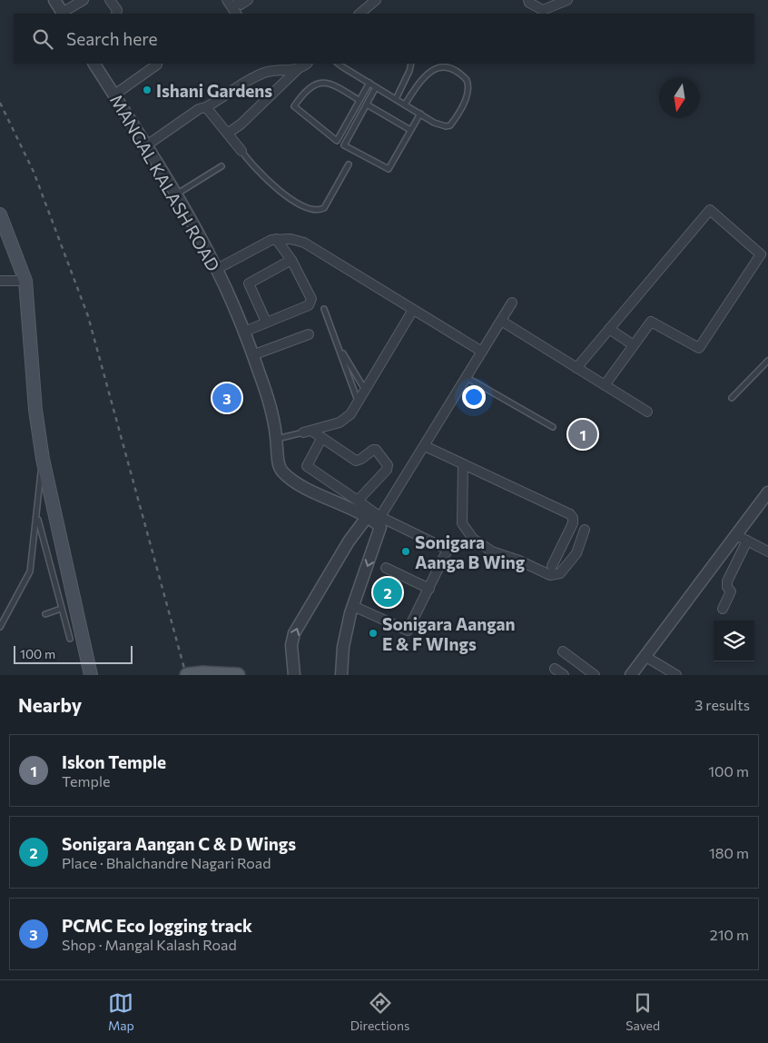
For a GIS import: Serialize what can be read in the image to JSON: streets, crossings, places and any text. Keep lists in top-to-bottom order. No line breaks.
{"streets":{"street":["MANGAL KALASH ROAD"]},"places":["Ishani Gardens","Sonigara Aanga B Wing","Sonigara Aangan E & F WIngs"],"scale_bar":"100 m","north":"bottom","page":{"search":"Search here","pins":["3","1","2"],"scale":"100 m","heading":["Nearby","3 results"],"list":[{"mark":"1","name":"Iskon Temple","note":"Temple","value":"100 m"},{"mark":"2","name":"Sonigara Aangan C & D Wings","note":"Place · Bhalchandre Nagari Road","value":"180 m"},{"mark":"3","name":"PCMC Eco Jogging track","note":"Shop · Mangal Kalash Road","value":"210 m"}],"nav":["Map","Directions","Saved"]}}
